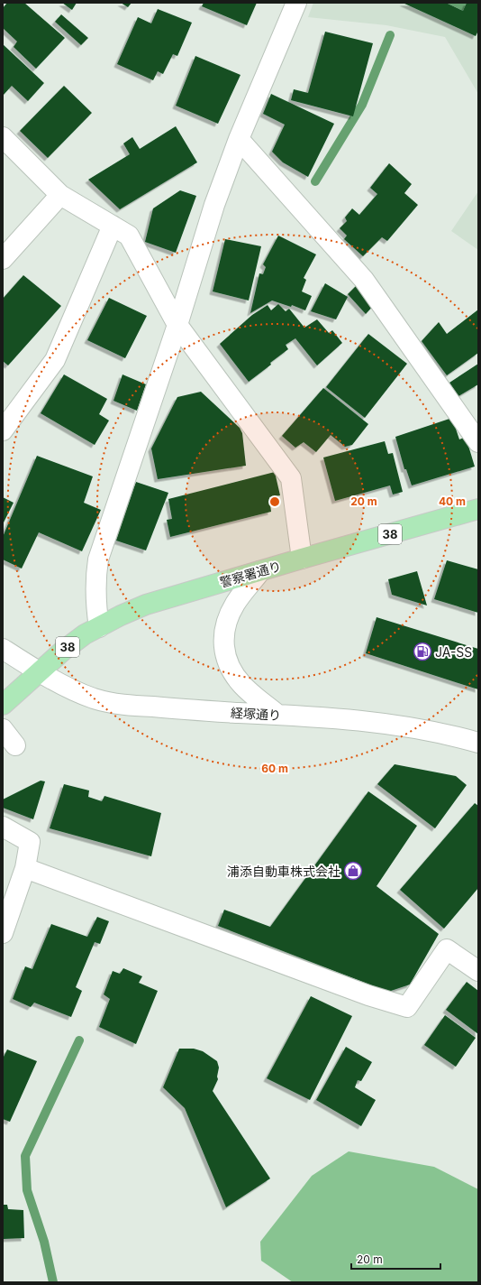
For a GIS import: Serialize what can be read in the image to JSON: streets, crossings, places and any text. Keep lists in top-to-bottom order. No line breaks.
{"streets":{"main road":["38","警察署通り"],"street":["経塚通り"]},"crossings":[["38","警察署通り"],["38","経塚通り"],["警察署通り","経塚通り"]],"places":{"fuel station":["JA-SS"],"shop":["浦添自動車株式会社"]},"scale_bar":"20 m","rings":["20 m","40 m","60 m"]}
